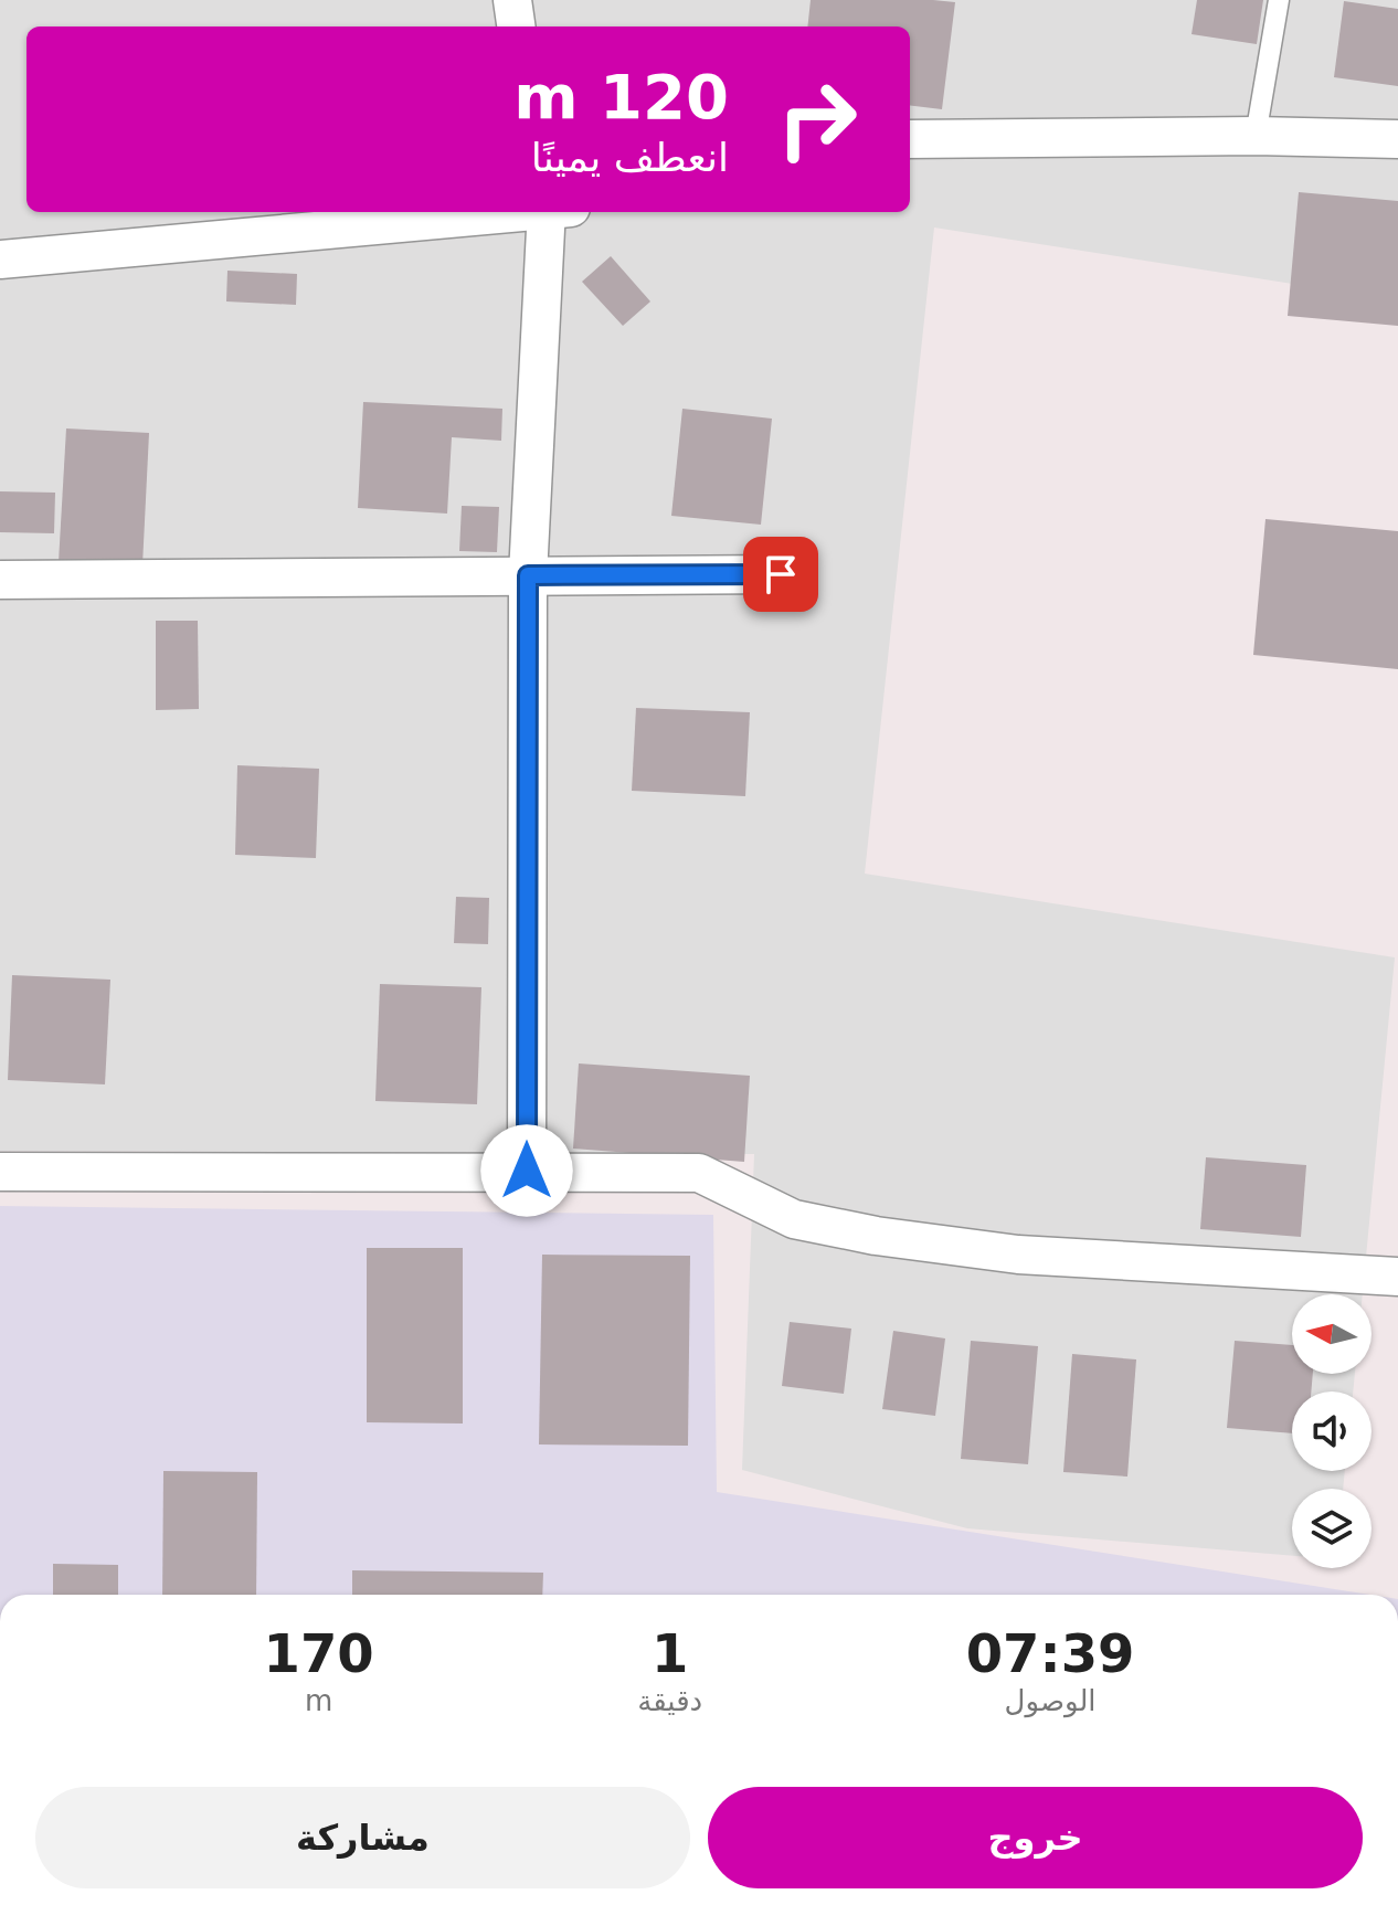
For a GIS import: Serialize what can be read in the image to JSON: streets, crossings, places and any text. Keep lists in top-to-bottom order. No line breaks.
{"north":"left","page":{"turn":["120 m","انعطف يمينًا"],"eta":["07:39","الوصول","1","دقيقة","170","m"],"buttons":["خروج","مشاركة"]}}
